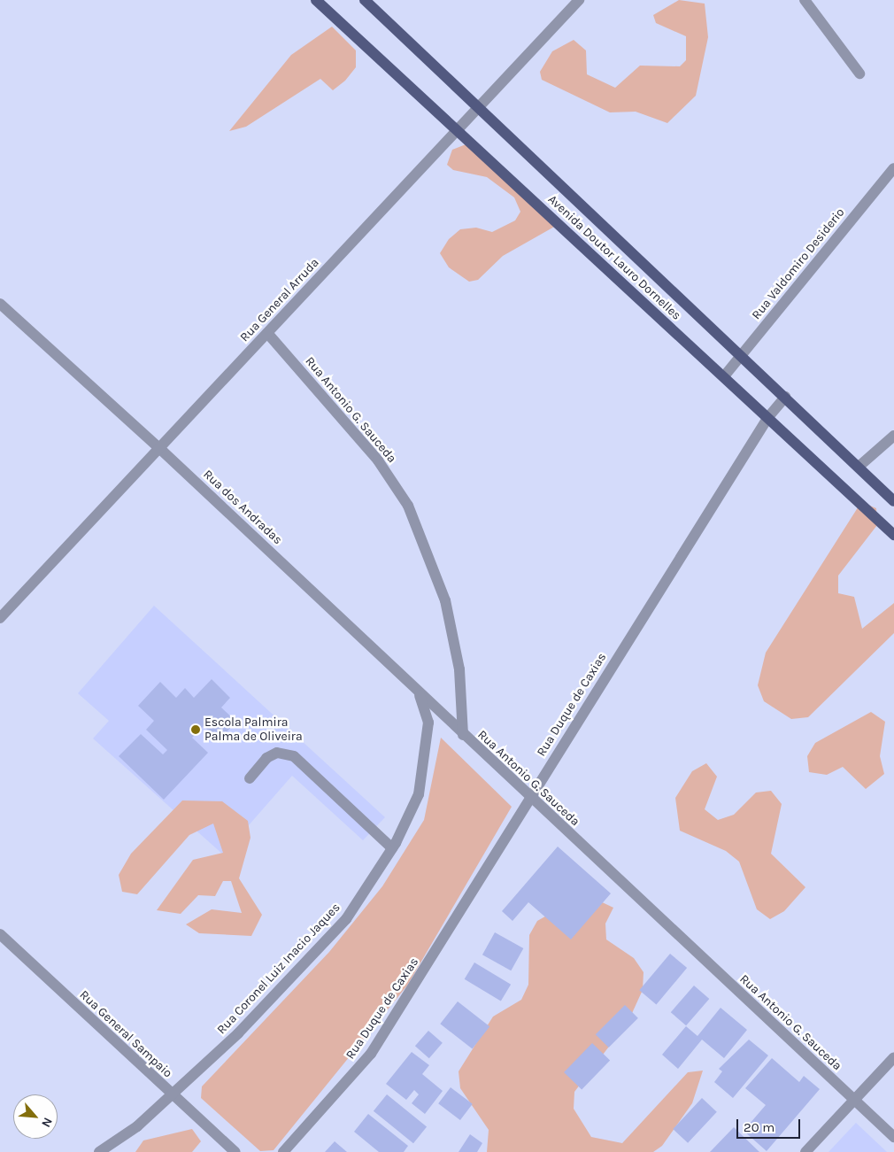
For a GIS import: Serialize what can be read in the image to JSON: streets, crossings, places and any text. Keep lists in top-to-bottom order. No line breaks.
{"streets":{"main road":["Avenida Doutor Lauro Dornelles"],"street":["Rua Valdomiro Desiderio","Rua General Arruda","Rua Antonio G. Sauceda","Rua dos Andradas","Rua Duque de Caxias","Rua Coronel Luiz Inacio Jaques","Rua General Sampaio"]},"crossings":[["Avenida Doutor Lauro Dornelles","Rua Valdomiro Desiderio"],["Avenida Doutor Lauro Dornelles","Rua General Arruda"],["Avenida Doutor Lauro Dornelles","Rua Duque de Caxias"],["Rua General Arruda","Rua Antonio G. Sauceda"],["Rua General Arruda","Rua dos Andradas"],["Rua Antonio G. Sauceda","Rua dos Andradas"],["Rua Antonio G. Sauceda","Rua Duque de Caxias"],["Rua dos Andradas","Rua Coronel Luiz Inacio Jaques"],["Rua Coronel Luiz Inacio Jaques","Rua General Sampaio"]],"places":["Escola Palmira Palma de Oliveira"],"scale_bar":"20 m","north":"bottom right"}
